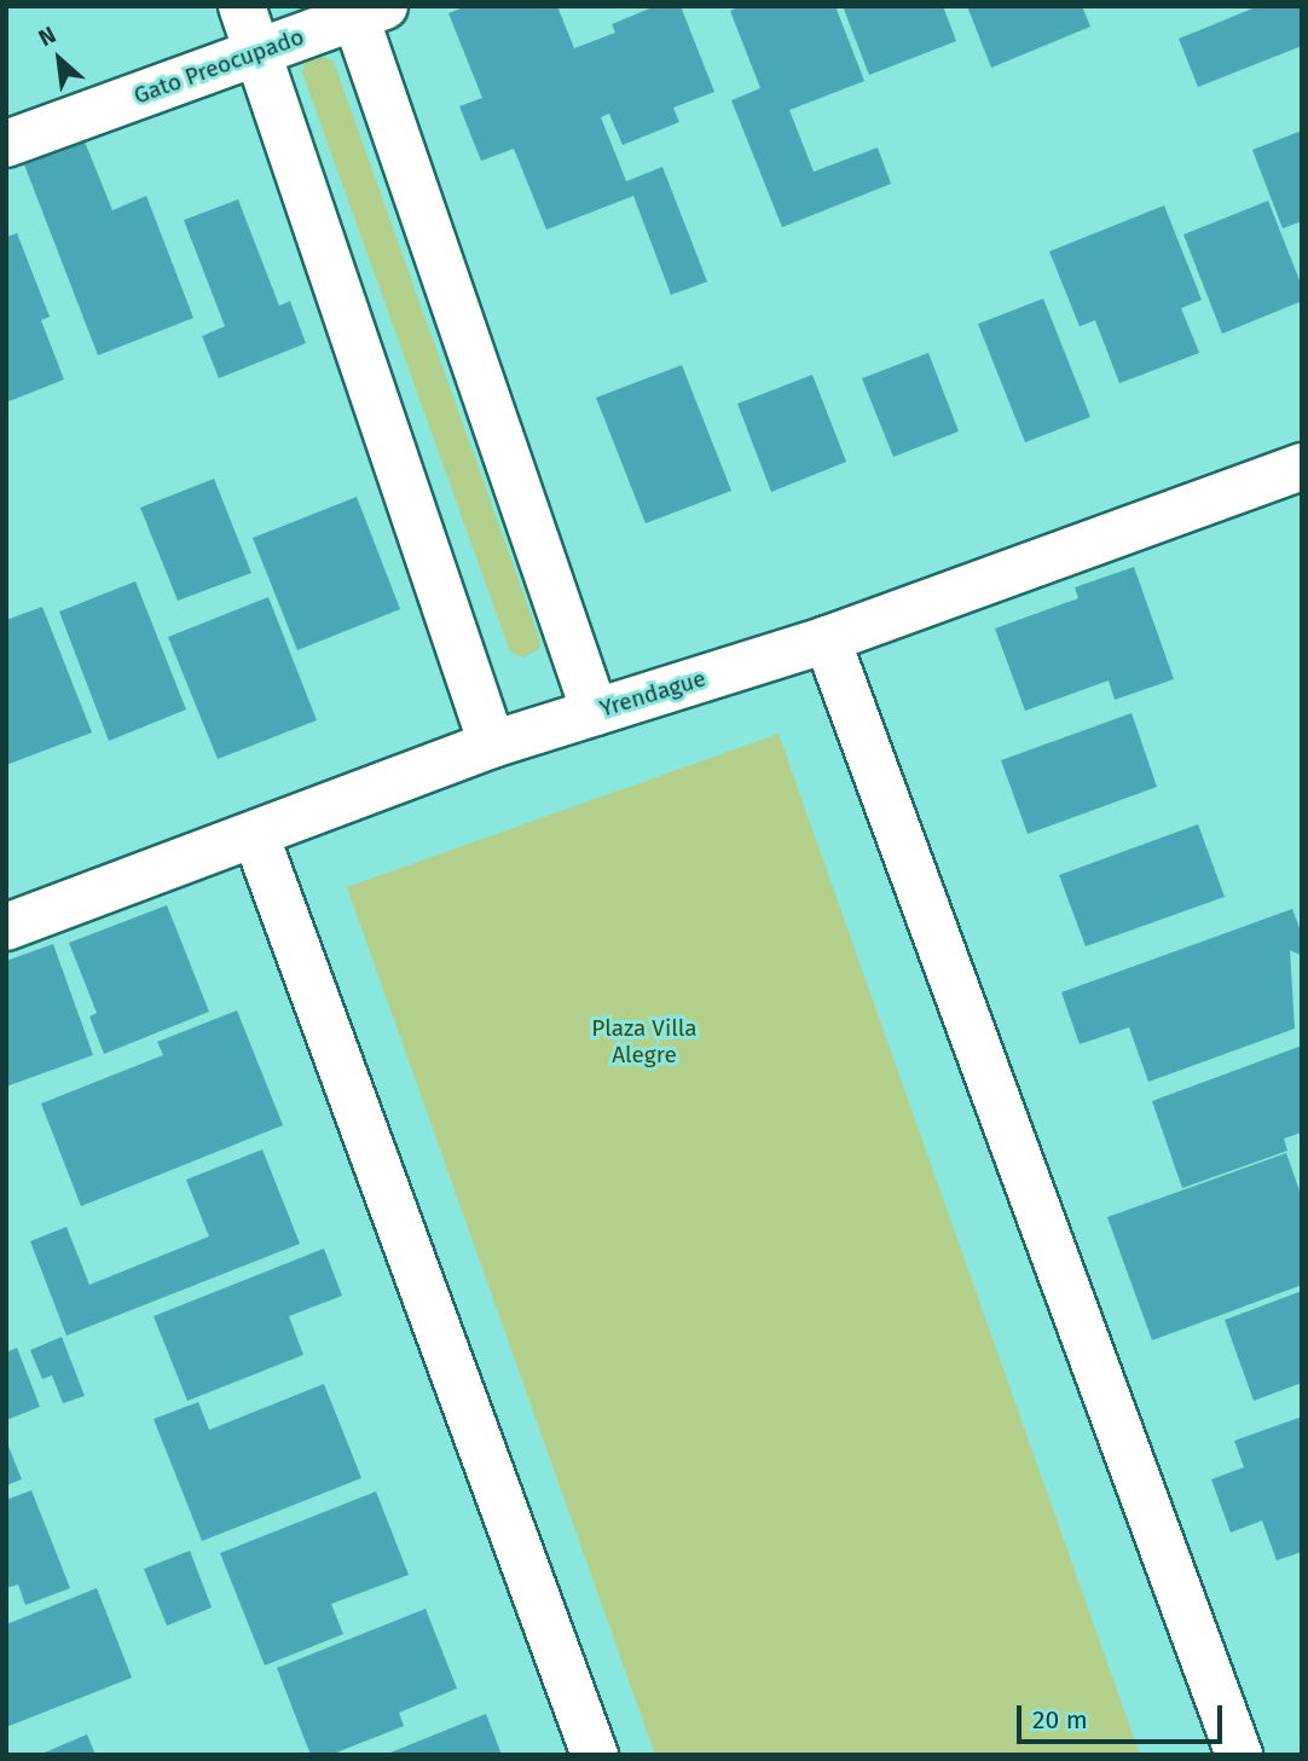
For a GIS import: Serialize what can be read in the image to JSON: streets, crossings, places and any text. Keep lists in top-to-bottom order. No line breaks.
{"streets":{"street":["Gato Preocupado","Yrendague"]},"parks":["Plaza Villa Alegre"],"scale_bar":"20 m","north":"top left"}
